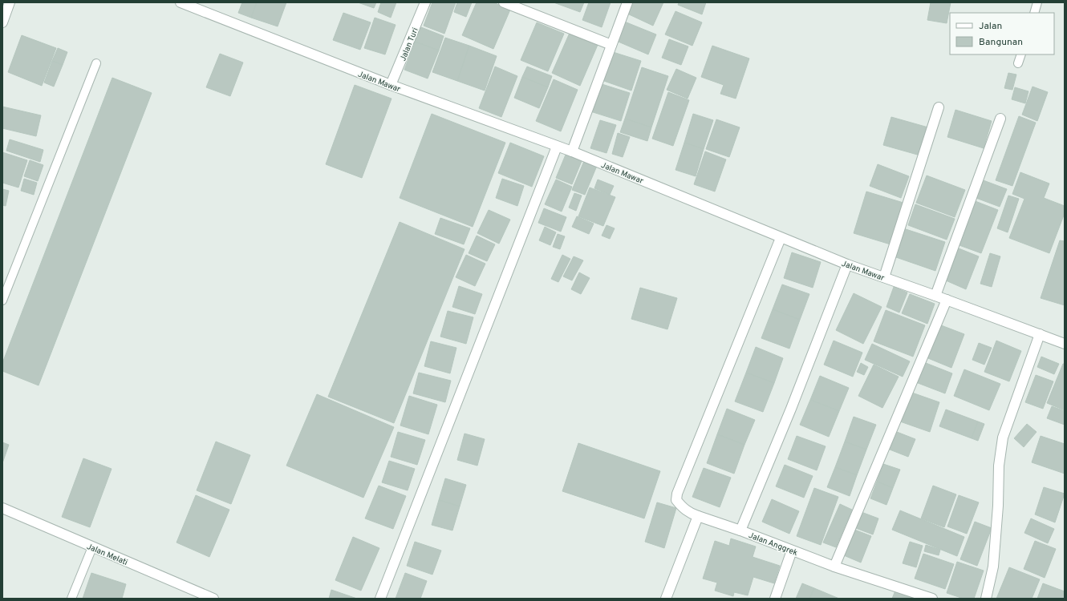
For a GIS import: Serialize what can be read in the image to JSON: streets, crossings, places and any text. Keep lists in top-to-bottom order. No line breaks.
{"streets":{"street":["Jalan Turi","Jalan Mawar","Jalan Anggrek","Jalan Melati"]},"crossings":[["Jalan Turi","Jalan Mawar"],["Jalan Mawar","Jalan Anggrek"]],"legend":["Jalan","Bangunan"]}
